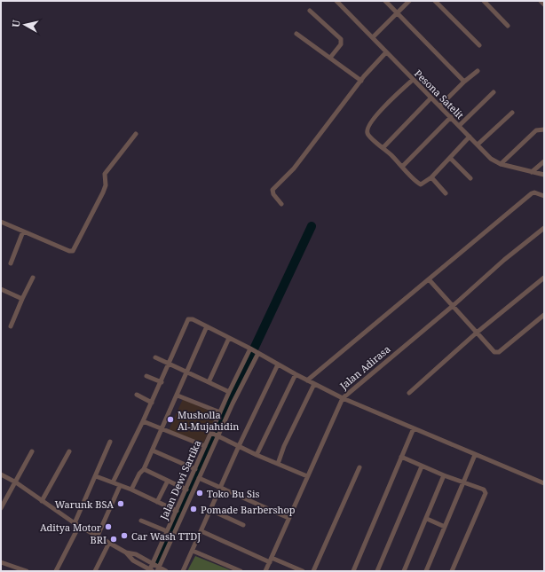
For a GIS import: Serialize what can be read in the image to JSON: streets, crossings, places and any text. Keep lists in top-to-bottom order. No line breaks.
{"streets":{"street":["Pesona Satelit","Jalan Adirasa","Jalan Dewi Sartika"]},"places":["Musholla Al-Mujahidin","Toko Bu Sis","Warunk BSA","Pomade Barbershop","Aditya Motor","Car Wash TTDJ","BRI"],"north":"left"}
